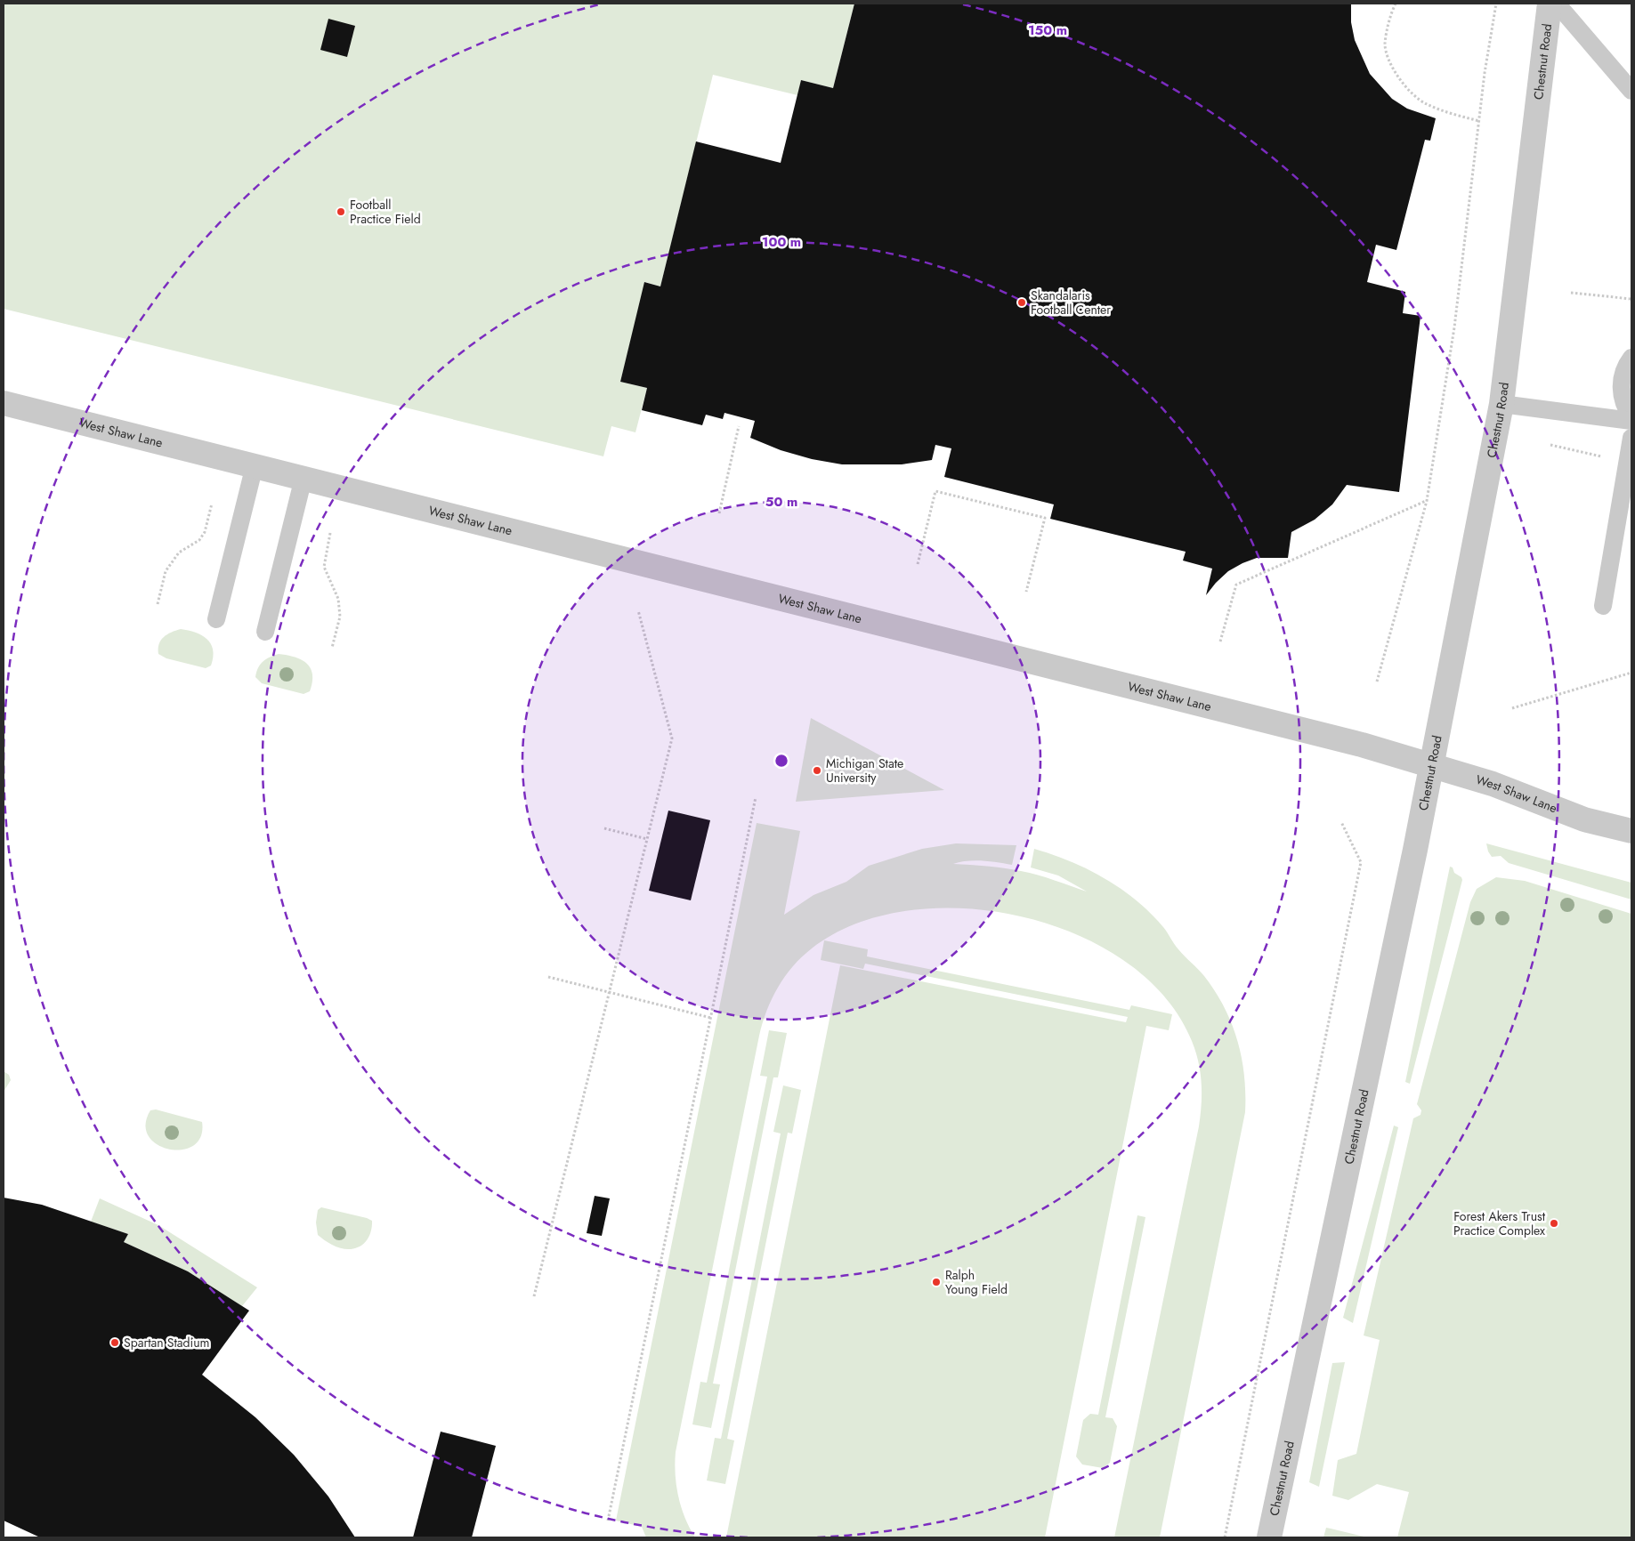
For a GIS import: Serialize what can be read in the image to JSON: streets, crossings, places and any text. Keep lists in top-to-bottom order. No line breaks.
{"streets":{"street":["Chestnut Road","West Shaw Lane"]},"crossings":[["Chestnut Road","West Shaw Lane"]],"places":["Football Practice Field","Skandalaris Football Center","Michigan State University","Forest Akers Trust Practice Complex","Ralph Young Field","Spartan Stadium"],"rings":["150 m","100 m","50 m"]}
